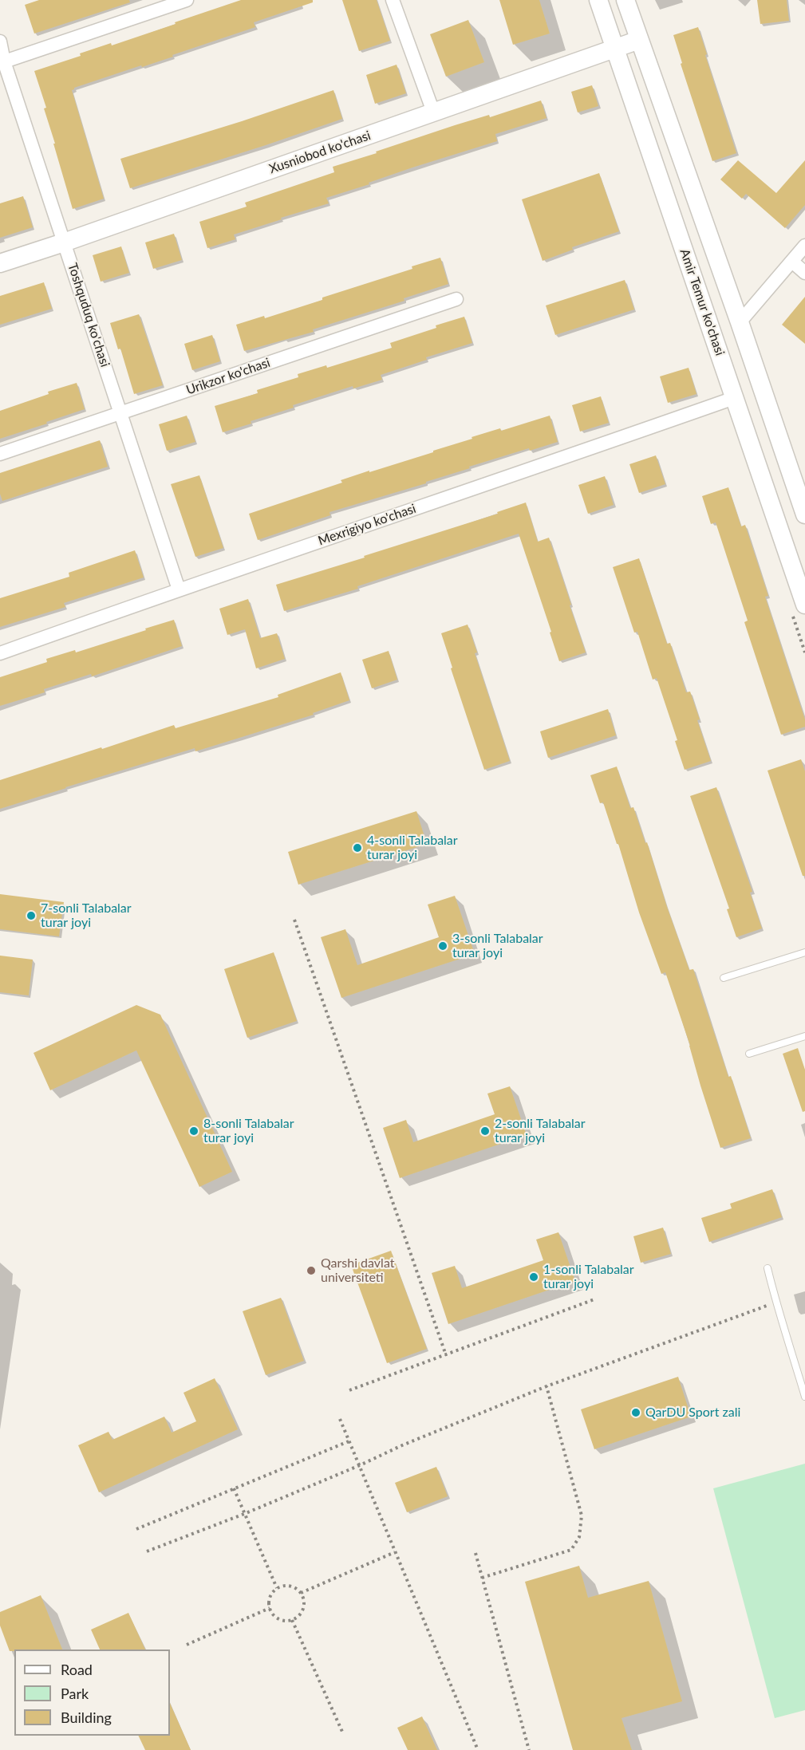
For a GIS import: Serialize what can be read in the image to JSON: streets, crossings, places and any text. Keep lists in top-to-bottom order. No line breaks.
{"streets":{"main road":["Xusniobod ko'chasi","Amir Temur ko'chasi"],"street":["Toshquduq ko'chasi","Urikzor ko'chasi","Mexrigiyo ko'chasi"]},"crossings":[["Xusniobod ko'chasi","Amir Temur ko'chasi"],["Xusniobod ko'chasi","Toshquduq ko'chasi"],["Amir Temur ko'chasi","Mexrigiyo ko'chasi"],["Toshquduq ko'chasi","Urikzor ko'chasi"],["Toshquduq ko'chasi","Mexrigiyo ko'chasi"]],"places":["4-sonli Talabalar turar joyi","7-sonli Talabalar turar joyi","3-sonli Talabalar turar joyi","8-sonli Talabalar turar joyi","2-sonli Talabalar turar joyi","Qarshi davlat universiteti","1-sonli Talabalar turar joyi","QarDU Sport zali"],"legend":["Road","Park","Building"]}
